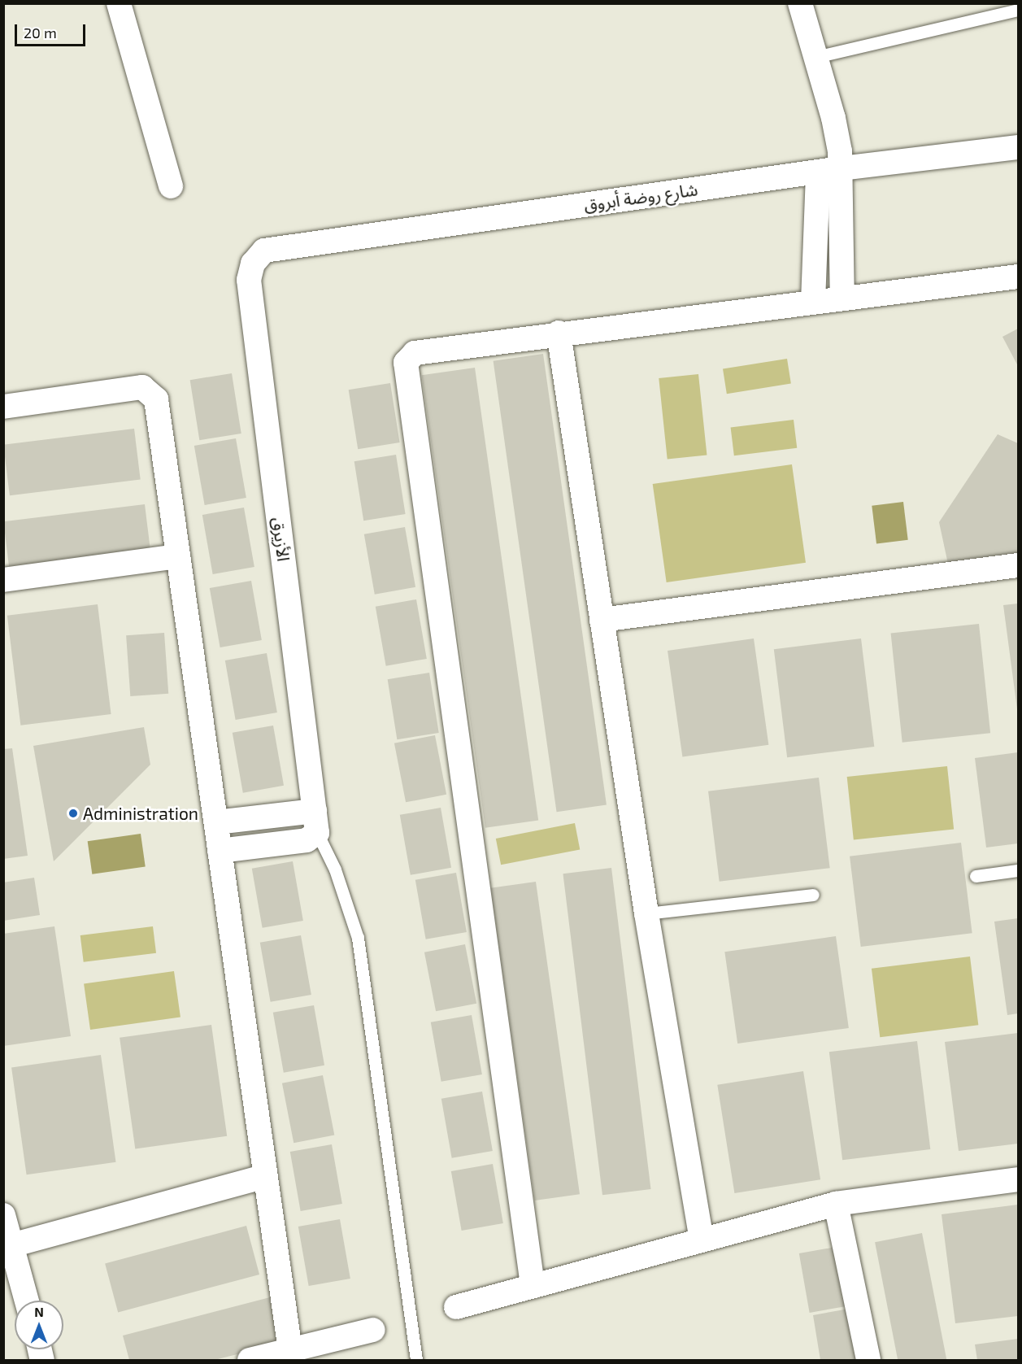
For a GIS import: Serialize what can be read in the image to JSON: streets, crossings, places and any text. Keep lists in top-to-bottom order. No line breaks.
{"streets":{"street":["شارع روضة أبروق","الأزيرق"]},"crossings":[["شارع روضة أبروق","الأزيرق"]],"places":["Administration"],"scale_bar":"20 m","north":"top"}
